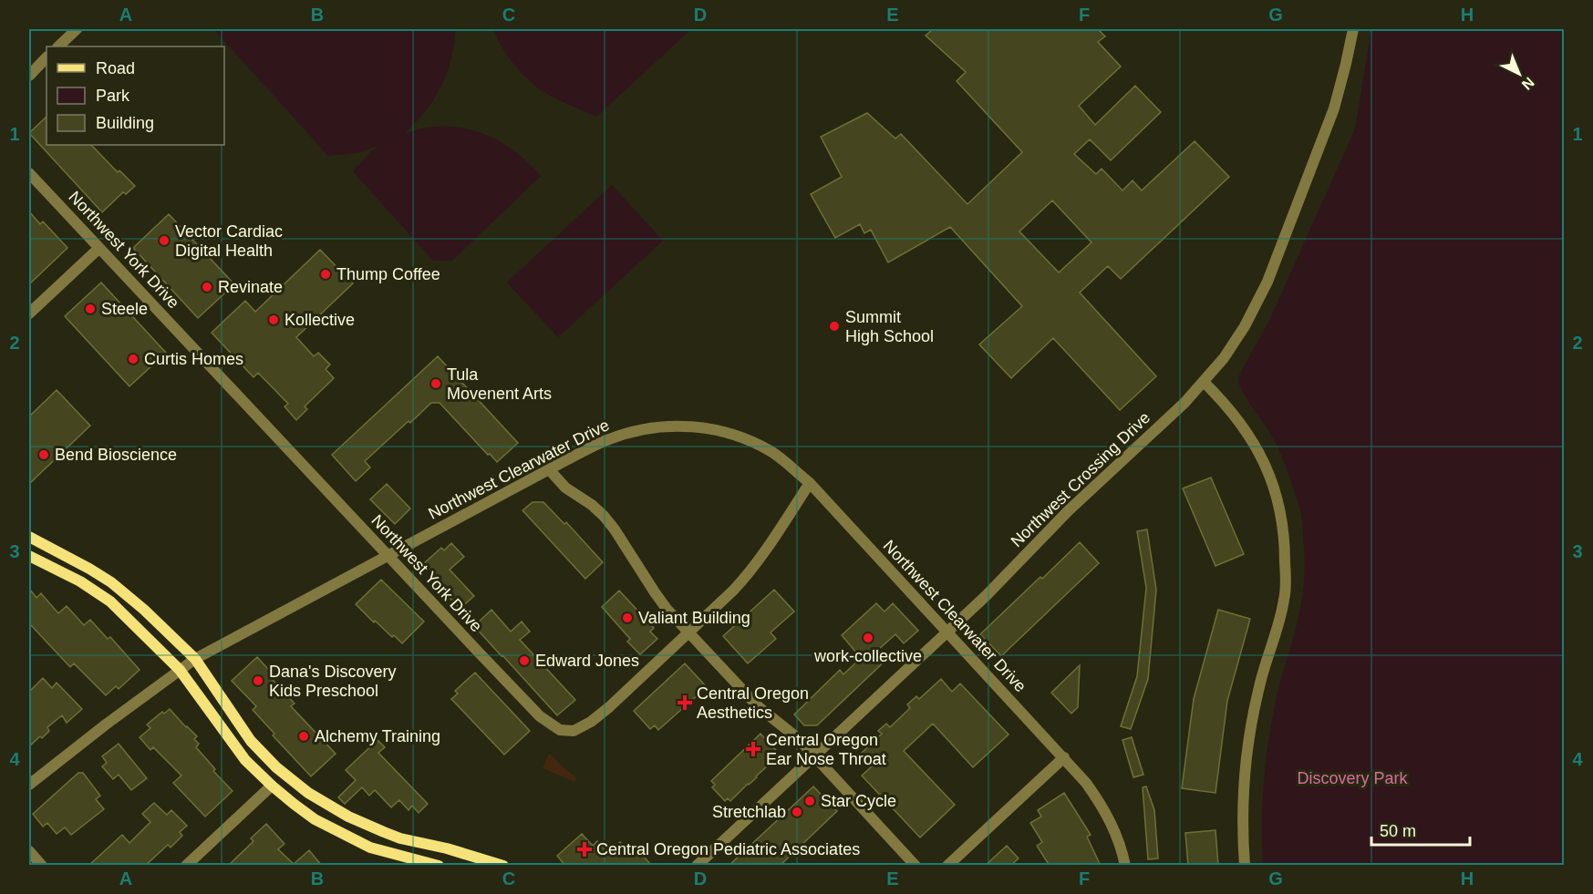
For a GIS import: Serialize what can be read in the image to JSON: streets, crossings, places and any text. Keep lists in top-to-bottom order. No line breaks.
{"streets":{"street":["Northwest York Drive","Northwest Clearwater Drive","Northwest Crossing Drive"]},"crossings":[["Northwest York Drive","Northwest Clearwater Drive"],["Northwest Clearwater Drive","Northwest Crossing Drive"]],"parks":["Discovery Park"],"places":{"other":["Vector Cardiac Digital Health","Thump Coffee","Revinate","Steele","Kollective","Summit High School","Curtis Homes","Tula Movenent Arts","Bend Bioscience","Valiant Building","work-collective","Edward Jones","Dana's Discovery Kids Preschool","Alchemy Training","Star Cycle","Stretchlab"],"health":["Central Oregon Aesthetics","Central Oregon Ear Nose Throat","Central Oregon Pediatric Associates"]},"legend":["Road","Park","Building"],"scale_bar":"50 m","north":"bottom right","grid":{"columns":["A","B","C","D","E","F","G","H"],"rows":["1","2","3","4"]}}
